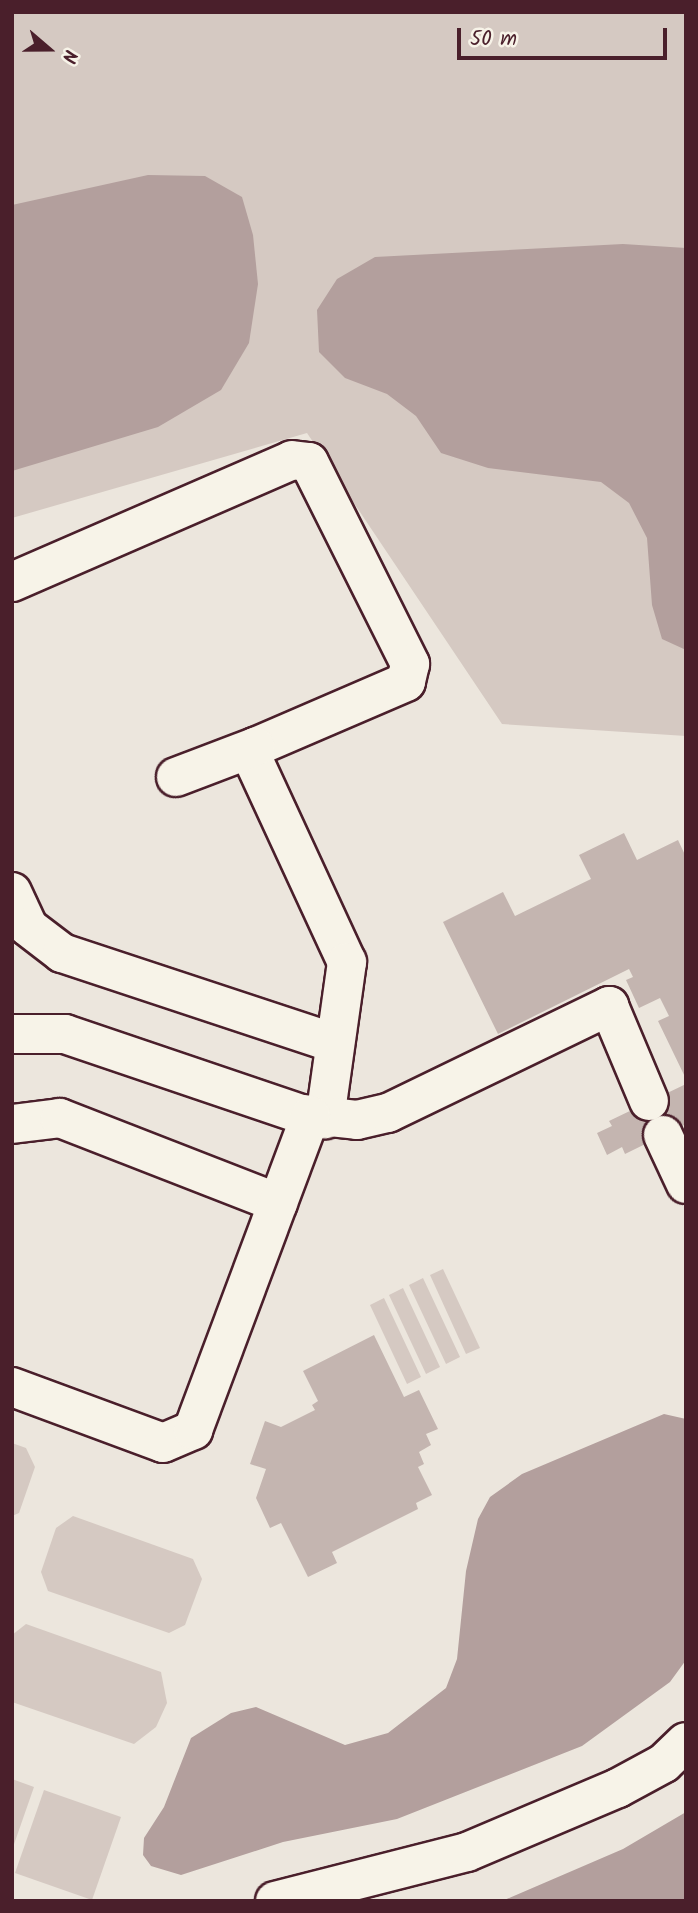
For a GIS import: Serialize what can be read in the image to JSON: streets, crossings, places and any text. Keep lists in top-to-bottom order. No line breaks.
{"scale_bar":"50 m","north":"right"}
